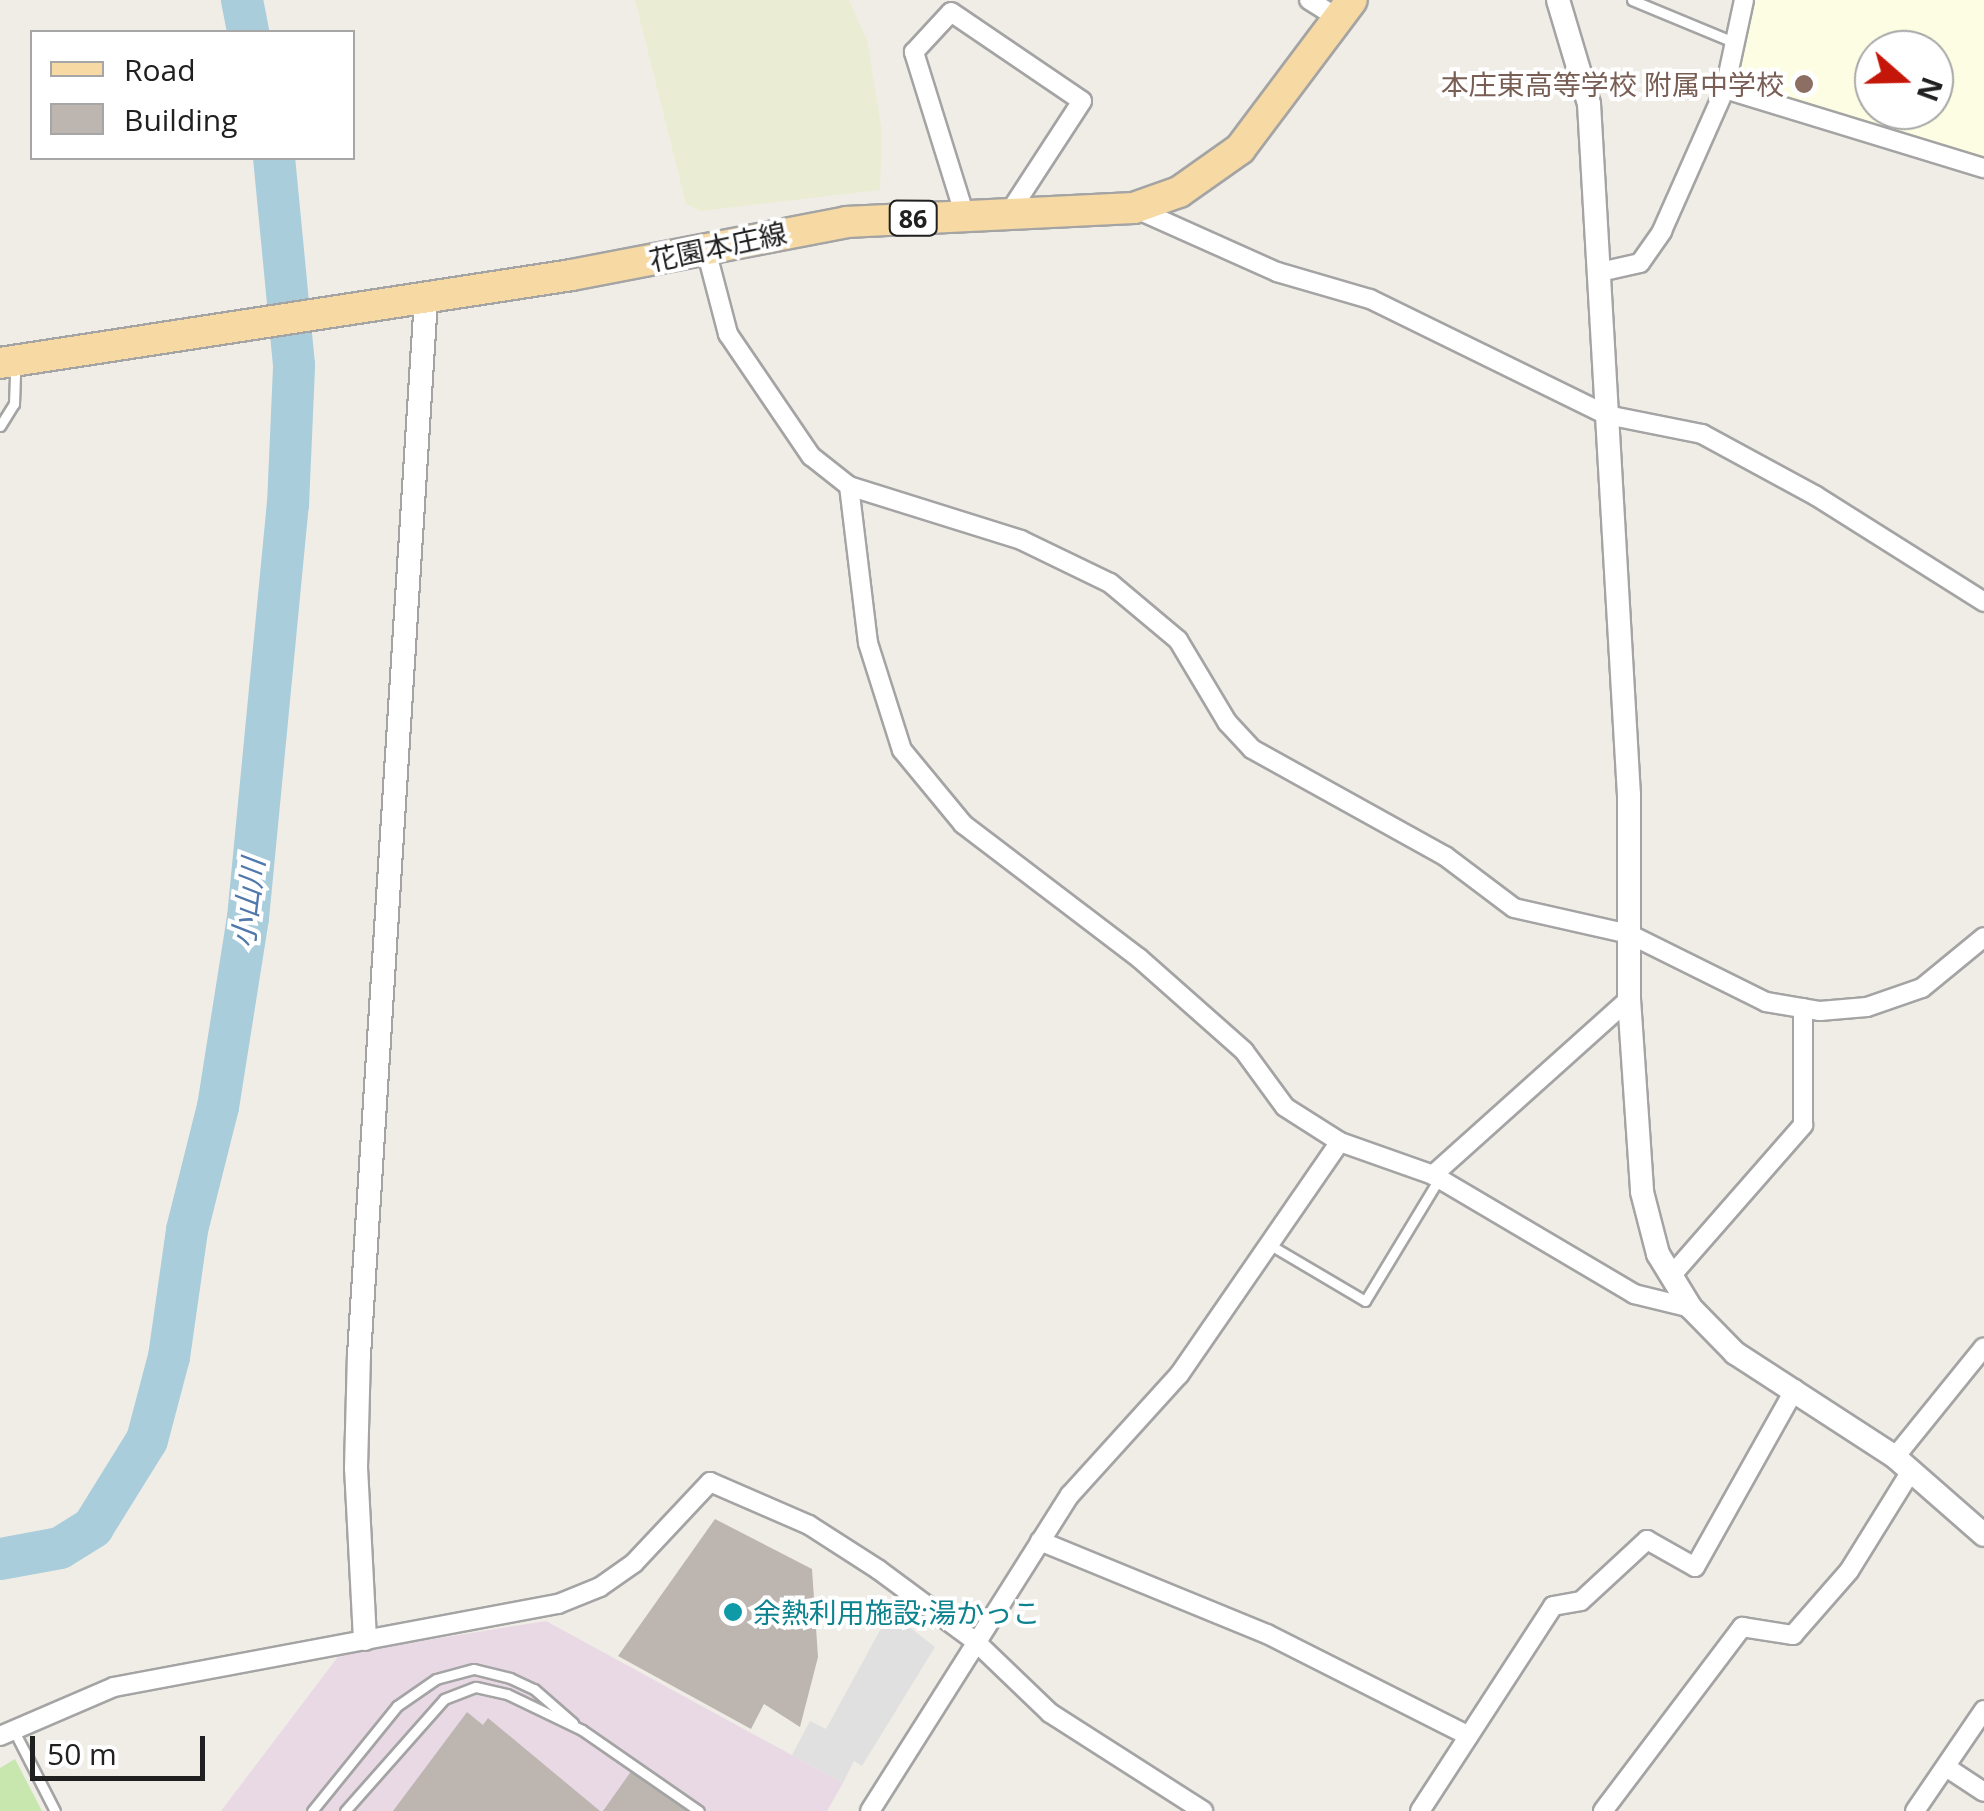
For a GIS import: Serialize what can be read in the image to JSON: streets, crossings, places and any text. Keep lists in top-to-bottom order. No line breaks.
{"streets":{"main road":["86","花園本庄線"]},"water":["小山川"],"places":["本庄東高等学校 附属中学校","余熱利用施設;湯かっこ"],"legend":["Road","Building"],"scale_bar":"50 m","north":"right"}
